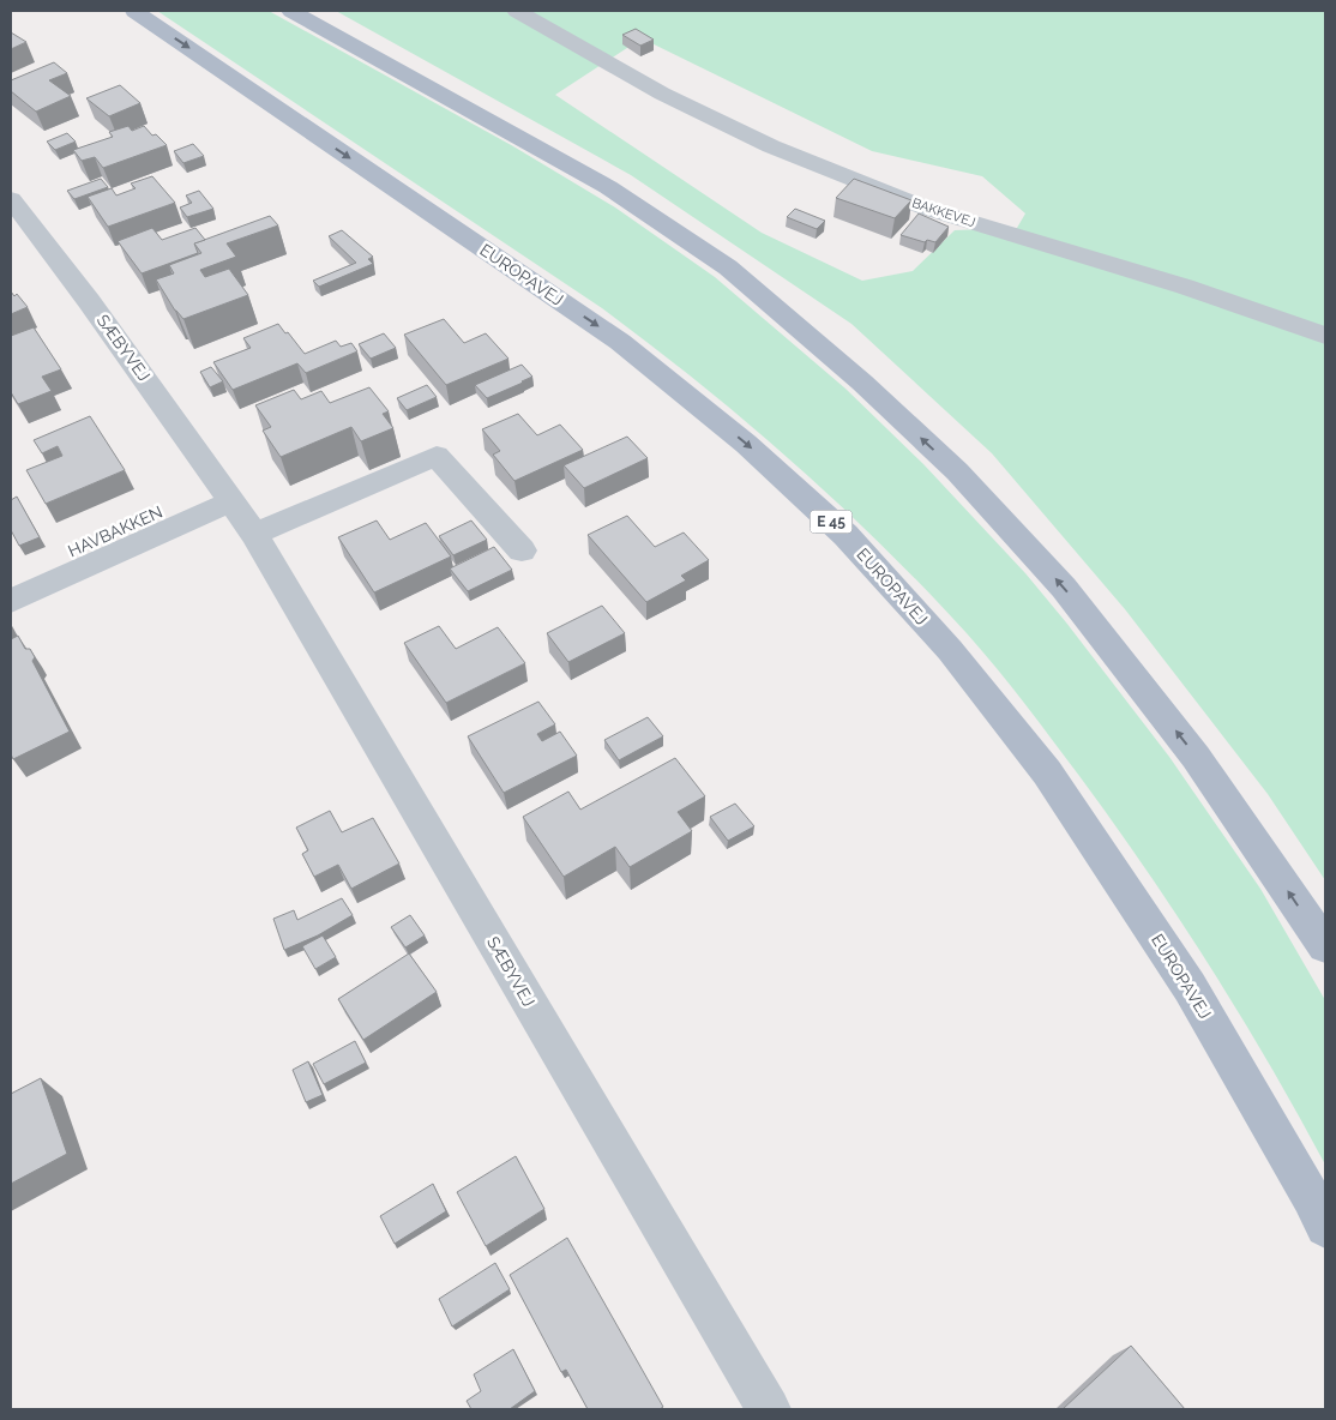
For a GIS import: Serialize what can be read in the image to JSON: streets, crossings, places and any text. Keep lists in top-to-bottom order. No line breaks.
{"streets":{"main road":["EUROPAVEJ","E 45"],"street":["BAKKEVEJ","SÆBYVEJ","HAVBAKKEN"]},"crossings":[["SÆBYVEJ","HAVBAKKEN"]]}
